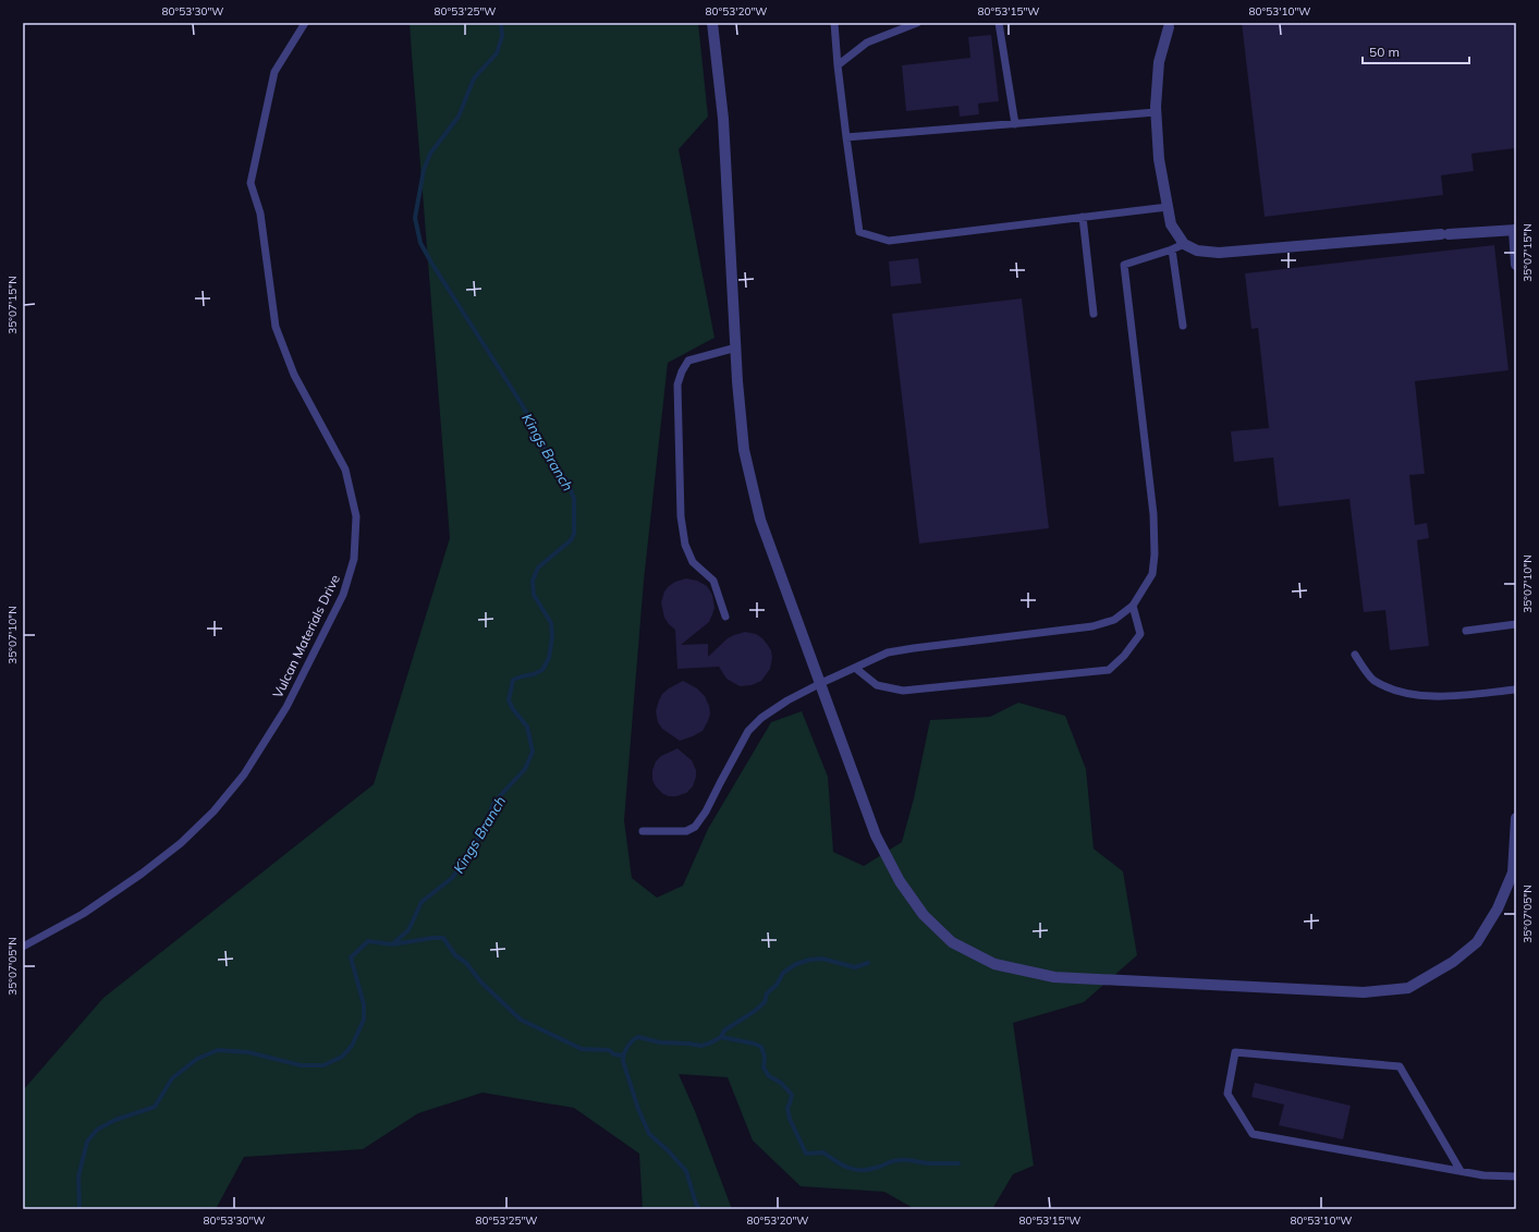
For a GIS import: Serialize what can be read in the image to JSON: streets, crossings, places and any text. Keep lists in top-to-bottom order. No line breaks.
{"streets":{"lane":["Vulcan Materials Drive"]},"water":["Kings Branch"],"scale_bar":"50 m","coordinates":["80°53'30\"W","80°53'25\"W","80°53'20\"W","80°53'15\"W","80°53'10\"W","35°07'15\"N","35°07'10\"N","35°07'05\"N"]}
